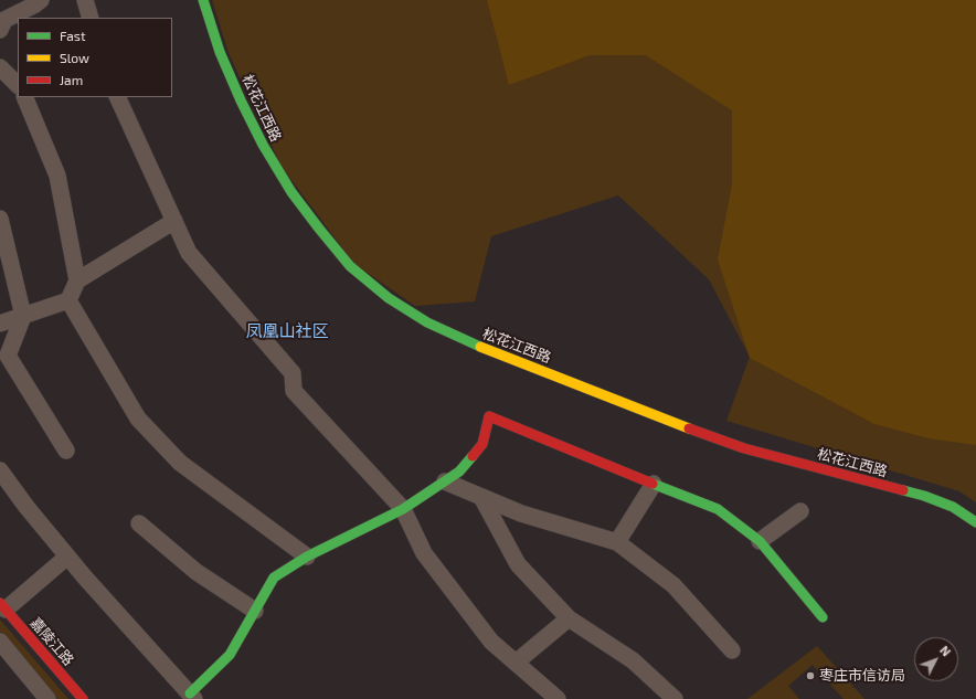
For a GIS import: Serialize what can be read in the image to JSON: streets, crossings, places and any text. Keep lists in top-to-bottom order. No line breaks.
{"streets":{"street":["松花江西路","嘉陵江路"]},"districts":["凤凰山社区"],"places":["枣庄市信访局"],"legend":["Fast","Slow","Jam"],"north":"top right"}
